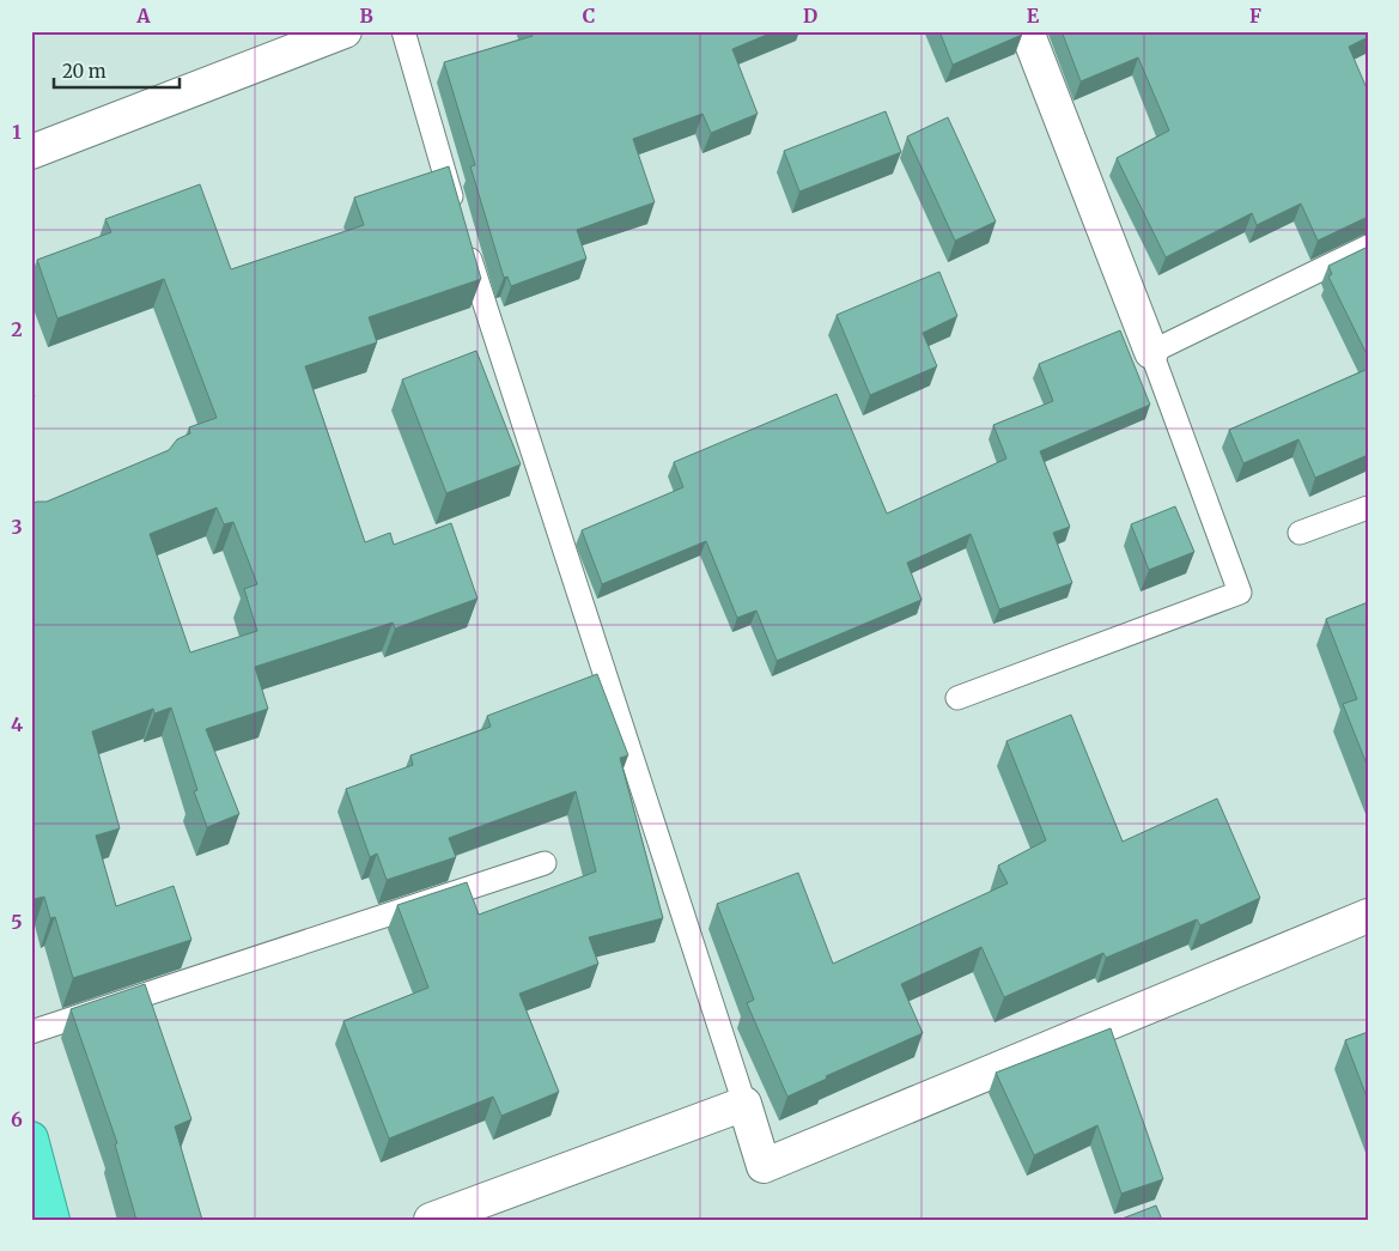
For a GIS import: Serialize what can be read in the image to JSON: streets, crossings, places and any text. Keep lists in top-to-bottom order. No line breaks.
{"scale_bar":"20 m","grid":{"columns":["A","B","C","D","E","F"],"rows":["1","2","3","4","5","6"]}}
